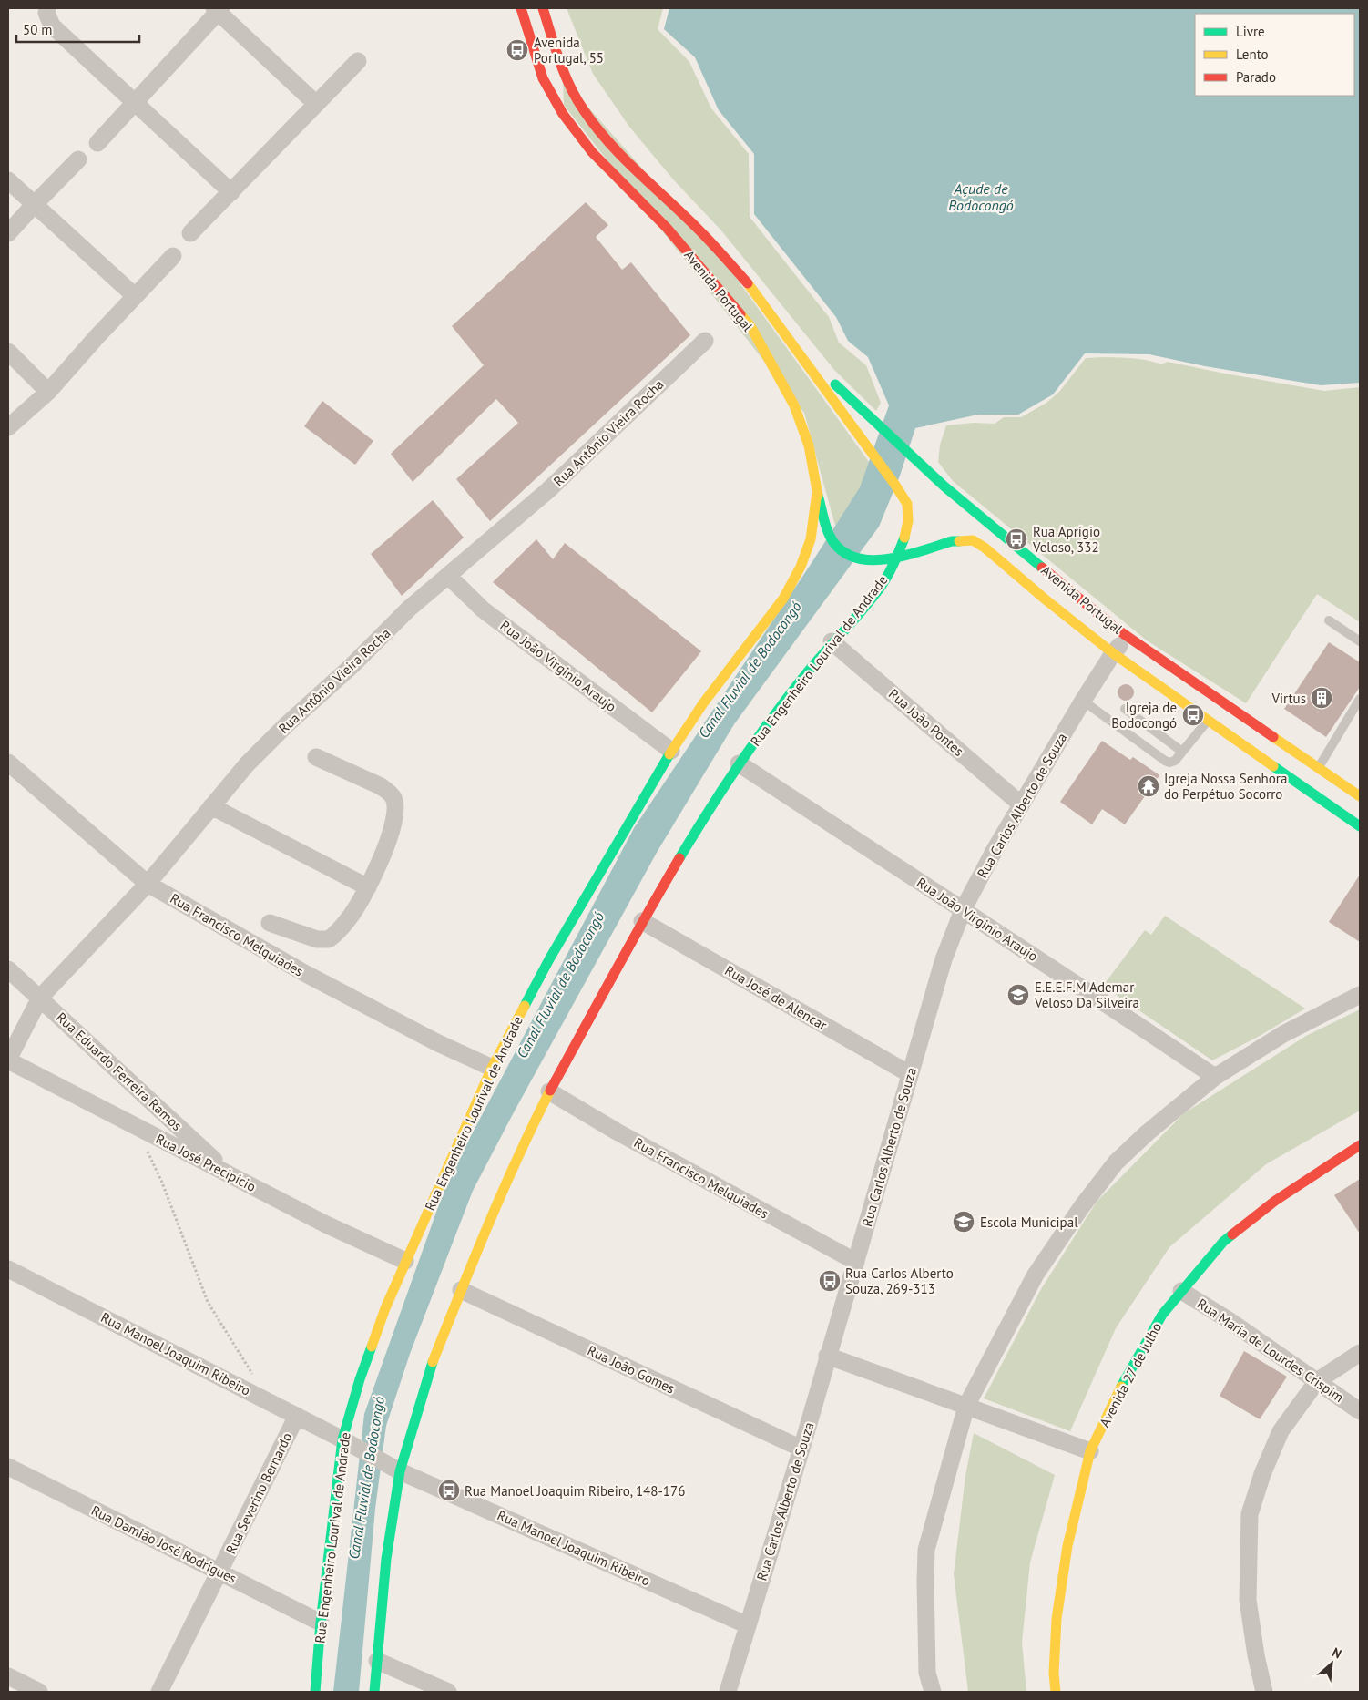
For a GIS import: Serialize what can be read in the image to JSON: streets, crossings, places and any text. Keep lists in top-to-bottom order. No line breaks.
{"streets":{"main road":["Avenida Portugal","Rua Engenheiro Lourival de Andrade","Avenida 27 de Julho"],"street":["Rua Antônio Vieira Rocha","Rua João Virginio Araujo","Rua João Pontes","Rua Carlos Alberto de Souza","Rua Francisco Melquiades","Rua José de Alencar","Rua Eduardo Ferreira Ramos","Rua José Precipício","Rua Maria de Lourdes Crispim","Rua Manoel Joaquim Ribeiro","Rua João Gomes","Rua Severino Bernardo","Rua Damião José Rodrigues"]},"crossings":[["Avenida Portugal","Rua Engenheiro Lourival de Andrade"],["Avenida Portugal","Rua Carlos Alberto de Souza"],["Rua Antônio Vieira Rocha","Rua João Virginio Araujo"],["Rua Antônio Vieira Rocha","Rua Francisco Melquiades"],["Rua Antônio Vieira Rocha","Rua Eduardo Ferreira Ramos"],["Rua Antônio Vieira Rocha","Rua José Precipício"],["Rua Engenheiro Lourival de Andrade","Rua João Virginio Araujo"],["Rua Engenheiro Lourival de Andrade","Rua João Pontes"],["Rua Engenheiro Lourival de Andrade","Rua Francisco Melquiades"],["Rua Engenheiro Lourival de Andrade","Rua José de Alencar"],["Rua Engenheiro Lourival de Andrade","Rua José Precipício"],["Rua Engenheiro Lourival de Andrade","Rua Manoel Joaquim Ribeiro"],["Rua Engenheiro Lourival de Andrade","Rua João Gomes"],["Rua Engenheiro Lourival de Andrade","Rua Damião José Rodrigues"],["Rua João Virginio Araujo","Rua Carlos Alberto de Souza"],["Rua João Pontes","Rua Carlos Alberto de Souza"],["Rua Carlos Alberto de Souza","Rua Francisco Melquiades"],["Rua Carlos Alberto de Souza","Rua José de Alencar"],["Rua Carlos Alberto de Souza","Rua Manoel Joaquim Ribeiro"],["Rua Carlos Alberto de Souza","Rua João Gomes"],["Rua Eduardo Ferreira Ramos","Rua José Precipício"],["Rua Maria de Lourdes Crispim","Avenida 27 de Julho"],["Rua Manoel Joaquim Ribeiro","Rua Severino Bernardo"],["Rua Severino Bernardo","Rua Damião José Rodrigues"]],"water":["Açude de Bodocongó","Canal Fluvial de Bodocongó"],"places":{"bus stop":["Avenida Portugal, 55","Rua Aprígio Veloso, 332","Igreja de Bodocongó","Rua Carlos Alberto Souza, 269-313","Rua Manoel Joaquim Ribeiro, 148-176"],"building":["Virtus"],"temple":["Igreja Nossa Senhora do Perpétuo Socorro"],"school or university":["E.E.E.F.M Ademar Veloso Da Silveira","Escola Municipal"]},"legend":["Livre","Lento","Parado"],"scale_bar":"50 m","north":"top right"}
